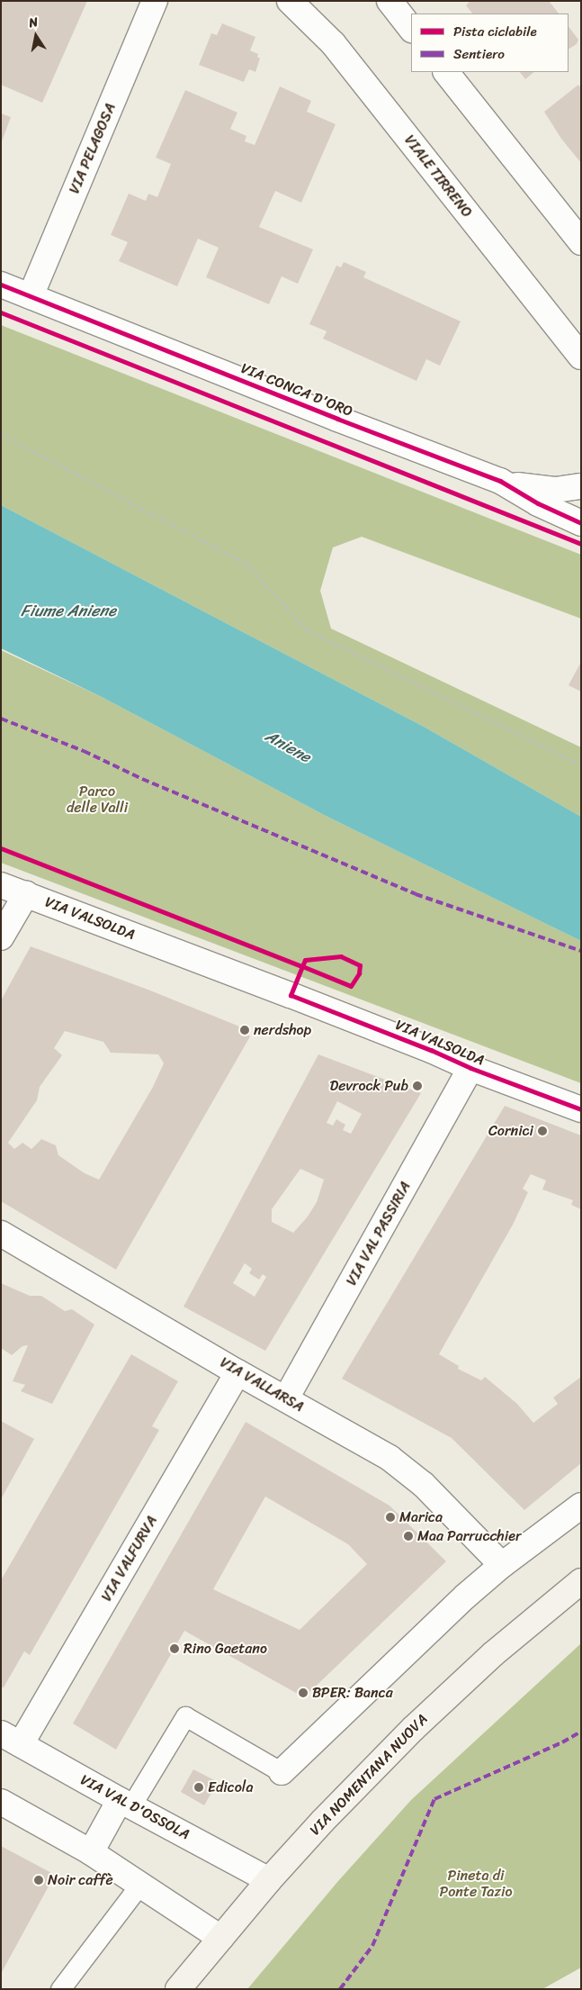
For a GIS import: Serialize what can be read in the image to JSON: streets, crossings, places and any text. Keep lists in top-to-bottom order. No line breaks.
{"streets":{"main road":["VIA NOMENTANA NUOVA"],"street":["VIA PELAGOSA","VIALE TIRRENO","VIA CONCA D'ORO","VIA VALSOLDA","VIA VAL PASSIRIA","VIA VALLARSA","VIA VALFURVA","VIA VAL D'OSSOLA"]},"crossings":[["VIA PELAGOSA","VIA CONCA D'ORO"],["VIA VALSOLDA","VIA VAL PASSIRIA"],["VIA VAL PASSIRIA","VIA VALLARSA"],["VIA VALLARSA","VIA VALFURVA"],["VIA VALFURVA","VIA VAL D'OSSOLA"],["VIA NOMENTANA NUOVA","VIA VAL D'OSSOLA"]],"water":["Fiume Aniene","Aniene"],"parks":["Parco delle Valli","Pineta di Ponte Tazio"],"places":["nerdshop","Devrock Pub","Cornici","Marica","Maa Parrucchier","Rino Gaetano","BPER: Banca","Edicola","Noir caffè"],"legend":["Pista ciclabile","Sentiero"],"north":"top"}
